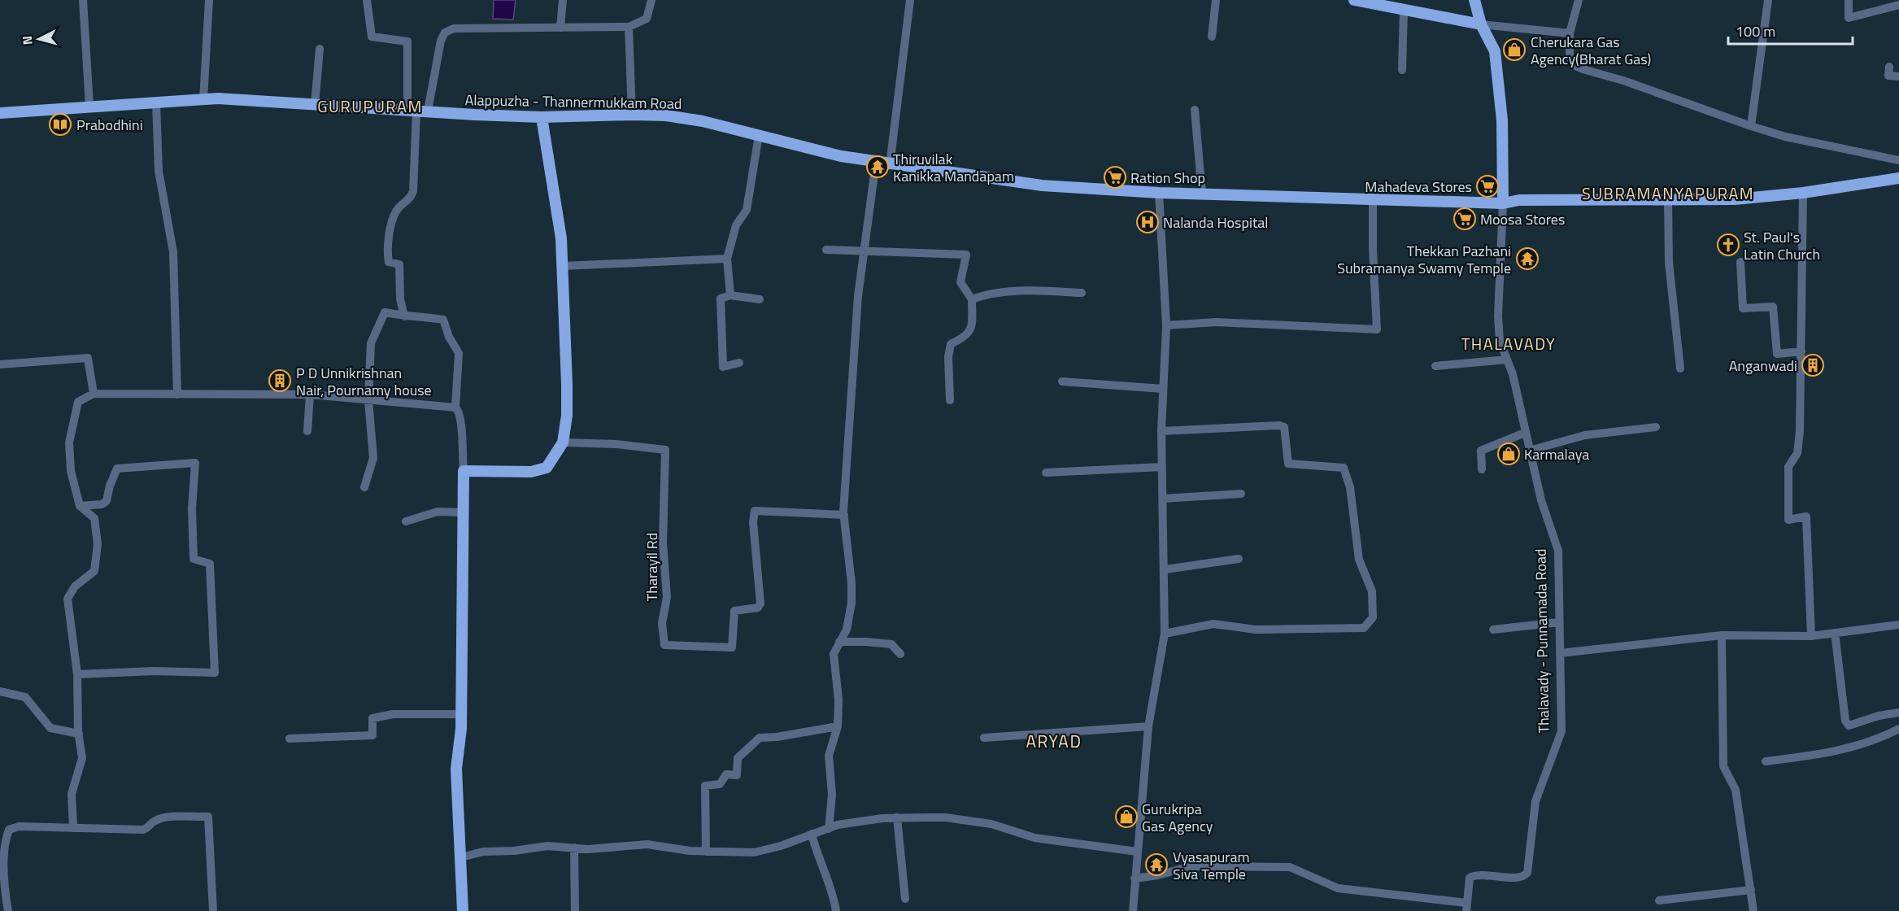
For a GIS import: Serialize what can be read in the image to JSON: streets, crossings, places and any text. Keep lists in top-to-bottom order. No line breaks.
{"streets":{"main road":["Alappuzha - Thannermukkam Road","Thalavady - Punnamada Road"],"street":["Tharayil Rd"]},"crossings":[["Alappuzha - Thannermukkam Road","Thalavady - Punnamada Road"]],"districts":["GURUPURAM","SUBRAMANYAPURAM","THALAVADY","ARYAD"],"places":{"shop":["Cherukara Gas Agency(Bharat Gas)","Karmalaya","Gurukripa Gas Agency"],"library":["Prabodhini"],"temple":["Thiruvilak Kanikka Mandapam","Thekkan Pazhani Subramanya Swamy Temple","Vyasapuram Siva Temple"],"supermarket":["Ration Shop","Mahadeva Stores","Moosa Stores"],"hospital":["Nalanda Hospital"],"church":["St. Paul's Latin Church"],"building":["Anganwadi","P D Unnikrishnan Nair, Pournamy house"]},"scale_bar":"100 m","north":"left"}
